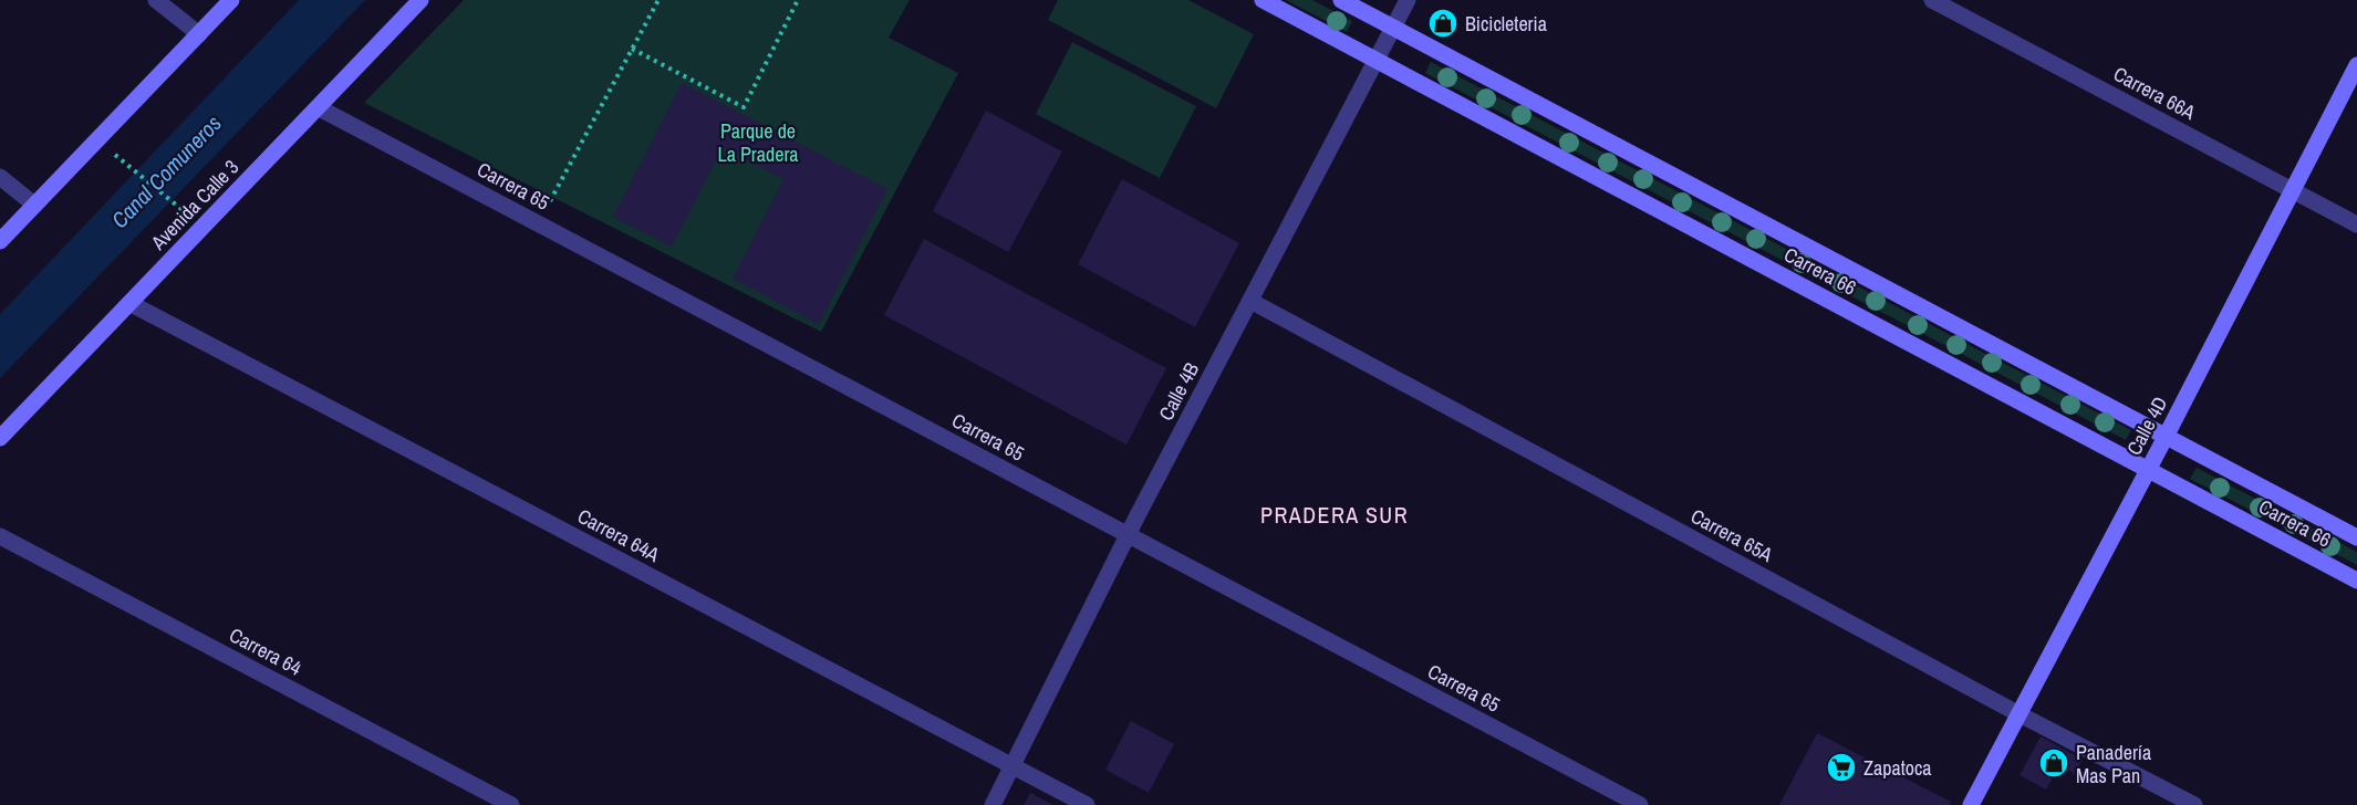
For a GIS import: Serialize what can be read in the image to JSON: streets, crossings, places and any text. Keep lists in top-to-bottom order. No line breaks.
{"streets":{"street":["Carrera 66A","Carrera 65","Avenida Calle 3","Carrera 66","Calle 4B","Calle 4D","Carrera 64A","Carrera 65A","Carrera 64"]},"crossings":[["Carrera 66A","Calle 4D"],["Carrera 65","Avenida Calle 3"],["Carrera 65","Calle 4B"],["Avenida Calle 3","Carrera 64A"],["Carrera 66","Calle 4B"],["Carrera 66","Calle 4D"],["Calle 4B","Carrera 64A"],["Calle 4B","Carrera 65A"],["Calle 4D","Carrera 65A"]],"districts":["PRADERA SUR"],"water":["Canal Comuneros"],"parks":["Parque de La Pradera"],"places":{"shop":["Bicicleteria","Panadería Mas Pan"],"supermarket":["Zapatoca"]}}
